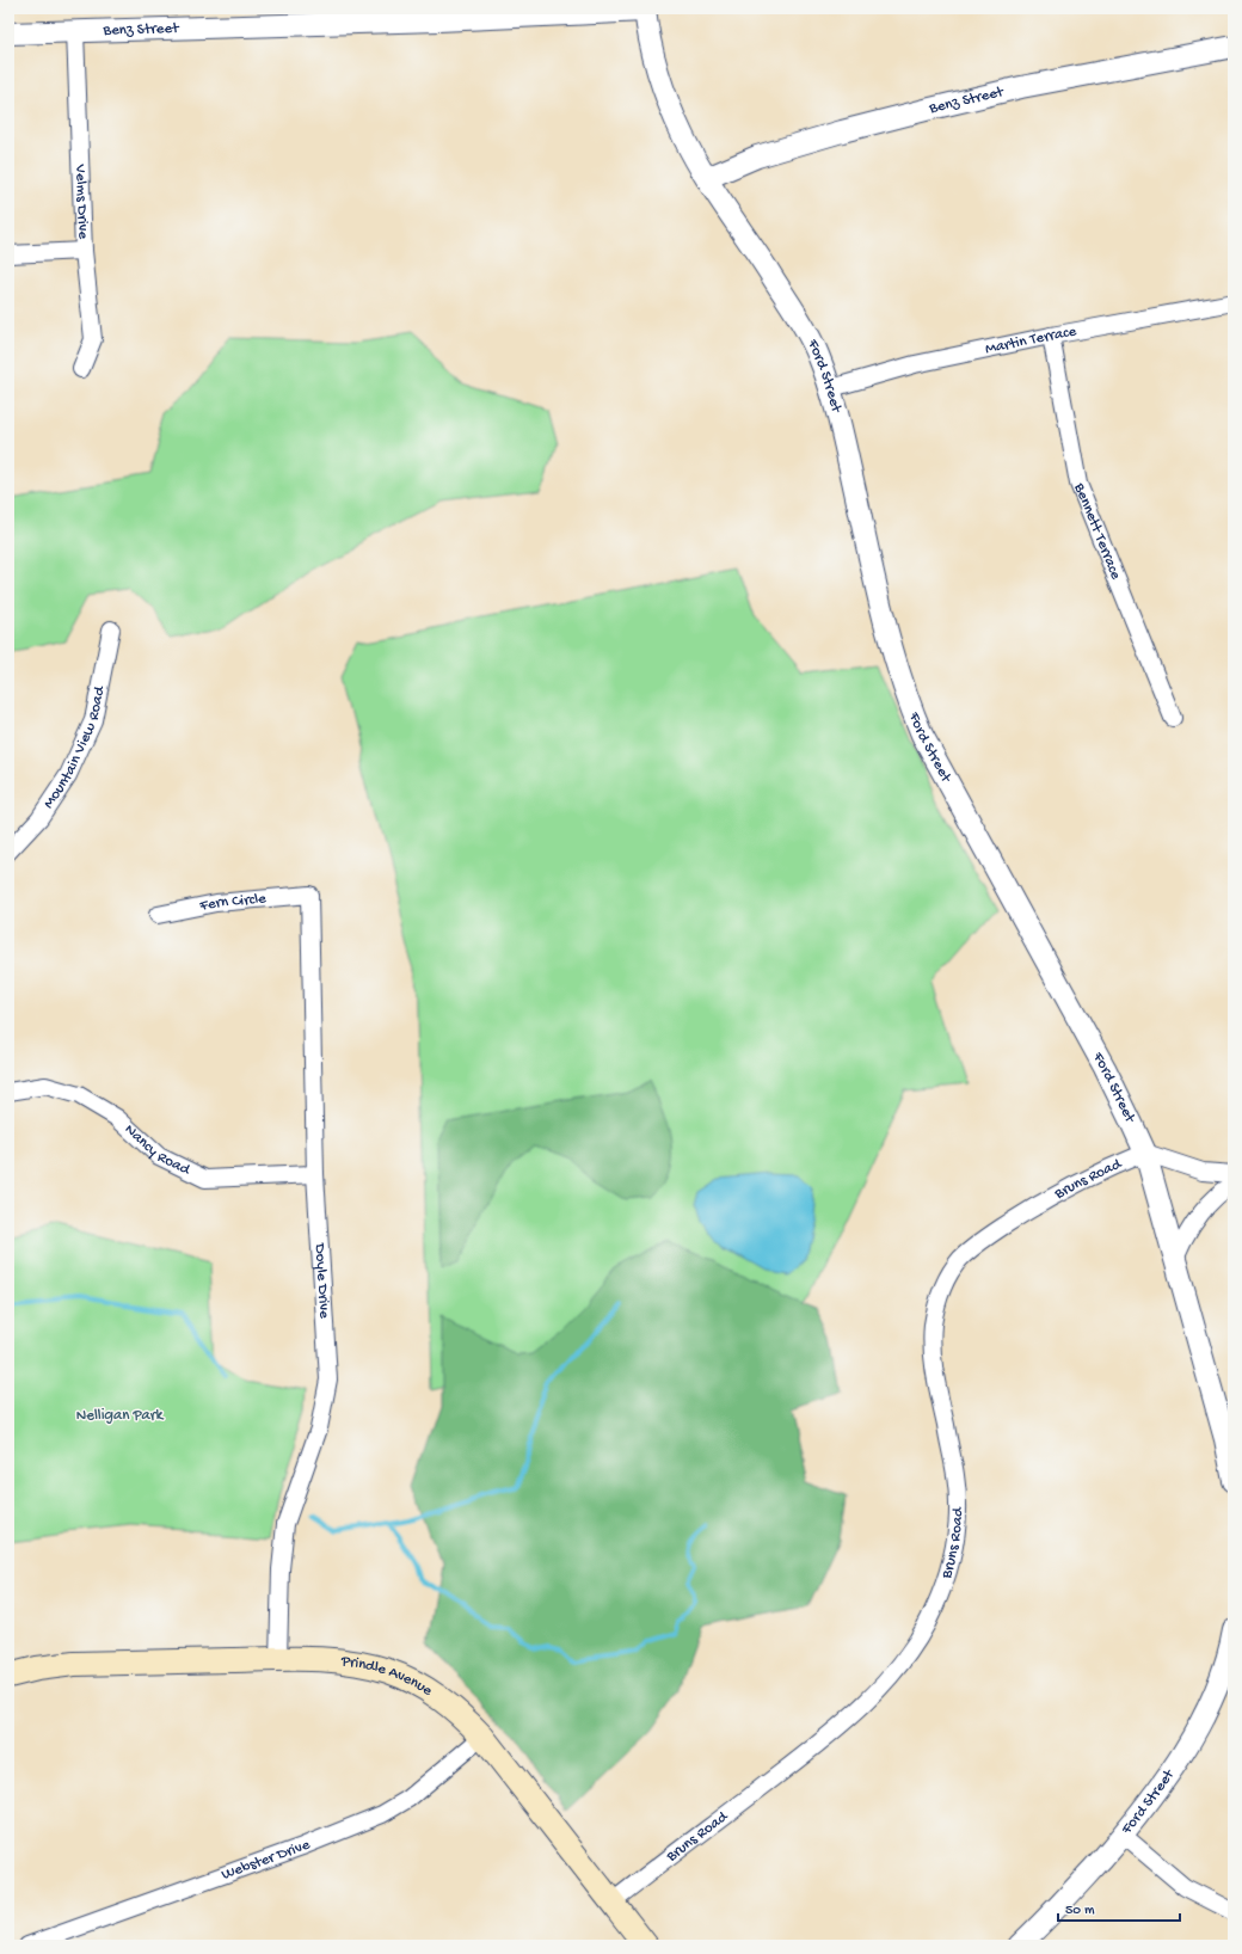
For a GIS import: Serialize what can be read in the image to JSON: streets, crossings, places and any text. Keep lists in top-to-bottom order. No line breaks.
{"streets":{"main road":["Prindle Avenue"],"street":["Benz Street","Velms Drive","Martin Terrace","Ford Street","Bennett Terrace","Mountain View Road","Fern Circle","Nancy Road","Bruns Road","Doyle Drive","Webster Drive"]},"crossings":[["Benz Street","Velms Drive"],["Benz Street","Ford Street"],["Martin Terrace","Ford Street"],["Martin Terrace","Bennett Terrace"],["Ford Street","Bruns Road"],["Fern Circle","Doyle Drive"],["Nancy Road","Doyle Drive"],["Bruns Road","Prindle Avenue"],["Doyle Drive","Prindle Avenue"],["Prindle Avenue","Webster Drive"]],"parks":["Nelligan Park"],"scale_bar":"50 m"}
